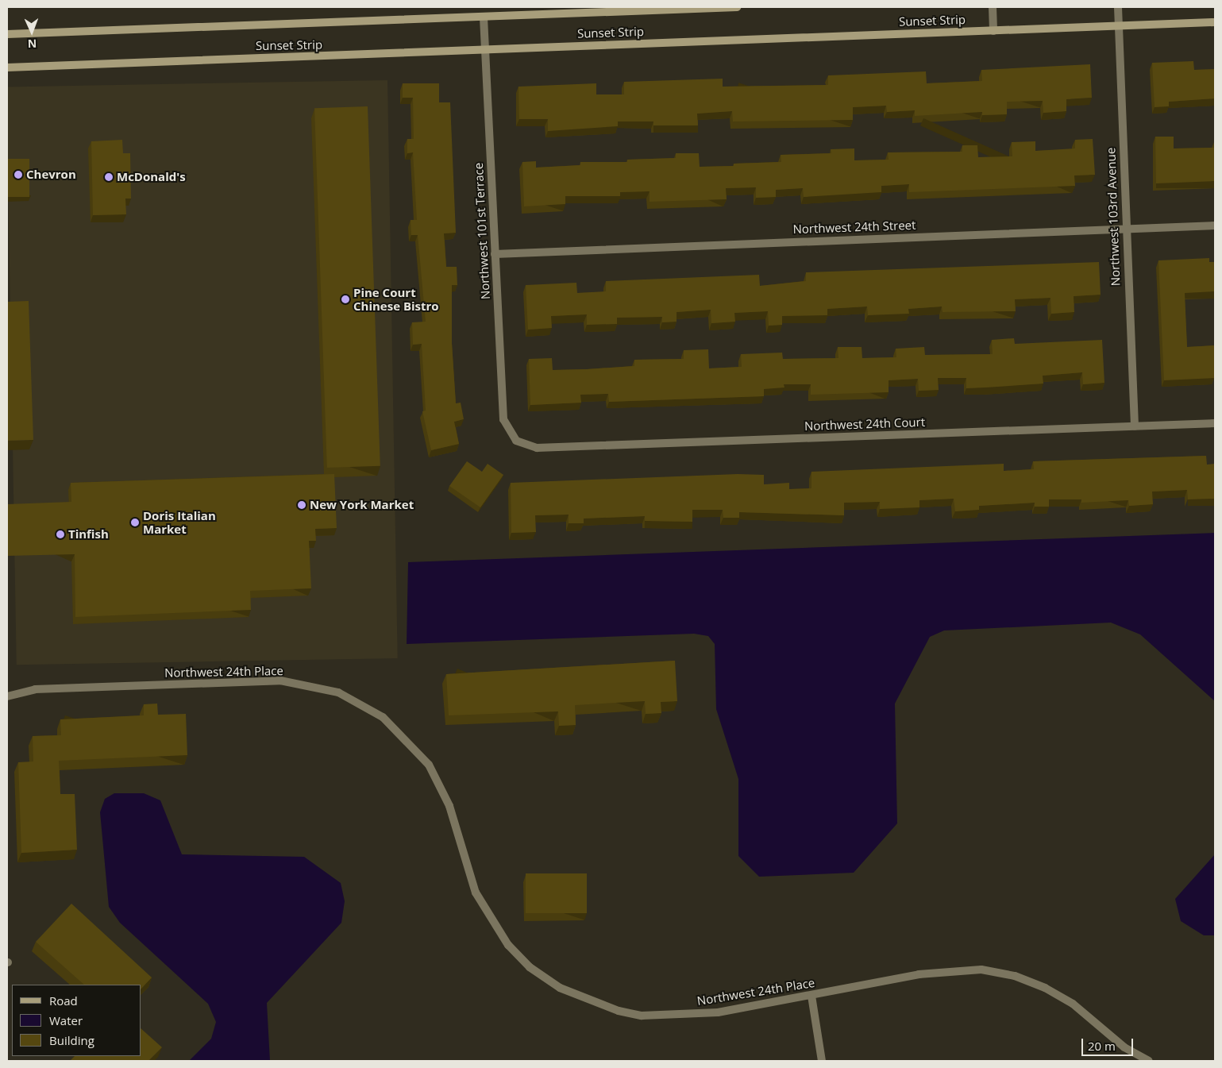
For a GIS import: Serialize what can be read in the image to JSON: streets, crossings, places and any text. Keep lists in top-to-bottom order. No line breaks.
{"streets":{"street":["Sunset Strip","Northwest 103rd Avenue","Northwest 24th Street","Northwest 101st Terrace","Northwest 24th Court","Northwest 24th Place"]},"crossings":[["Sunset Strip","Northwest 103rd Avenue"],["Sunset Strip","Northwest 101st Terrace"],["Northwest 103rd Avenue","Northwest 24th Street"],["Northwest 103rd Avenue","Northwest 24th Court"],["Northwest 24th Street","Northwest 101st Terrace"],["Northwest 101st Terrace","Northwest 24th Court"]],"places":["Chevron","McDonald's","Pine Court Chinese Bistro","New York Market","Doris Italian Market","Tinfish"],"legend":["Road","Water","Building"],"scale_bar":"20 m","north":"bottom"}
